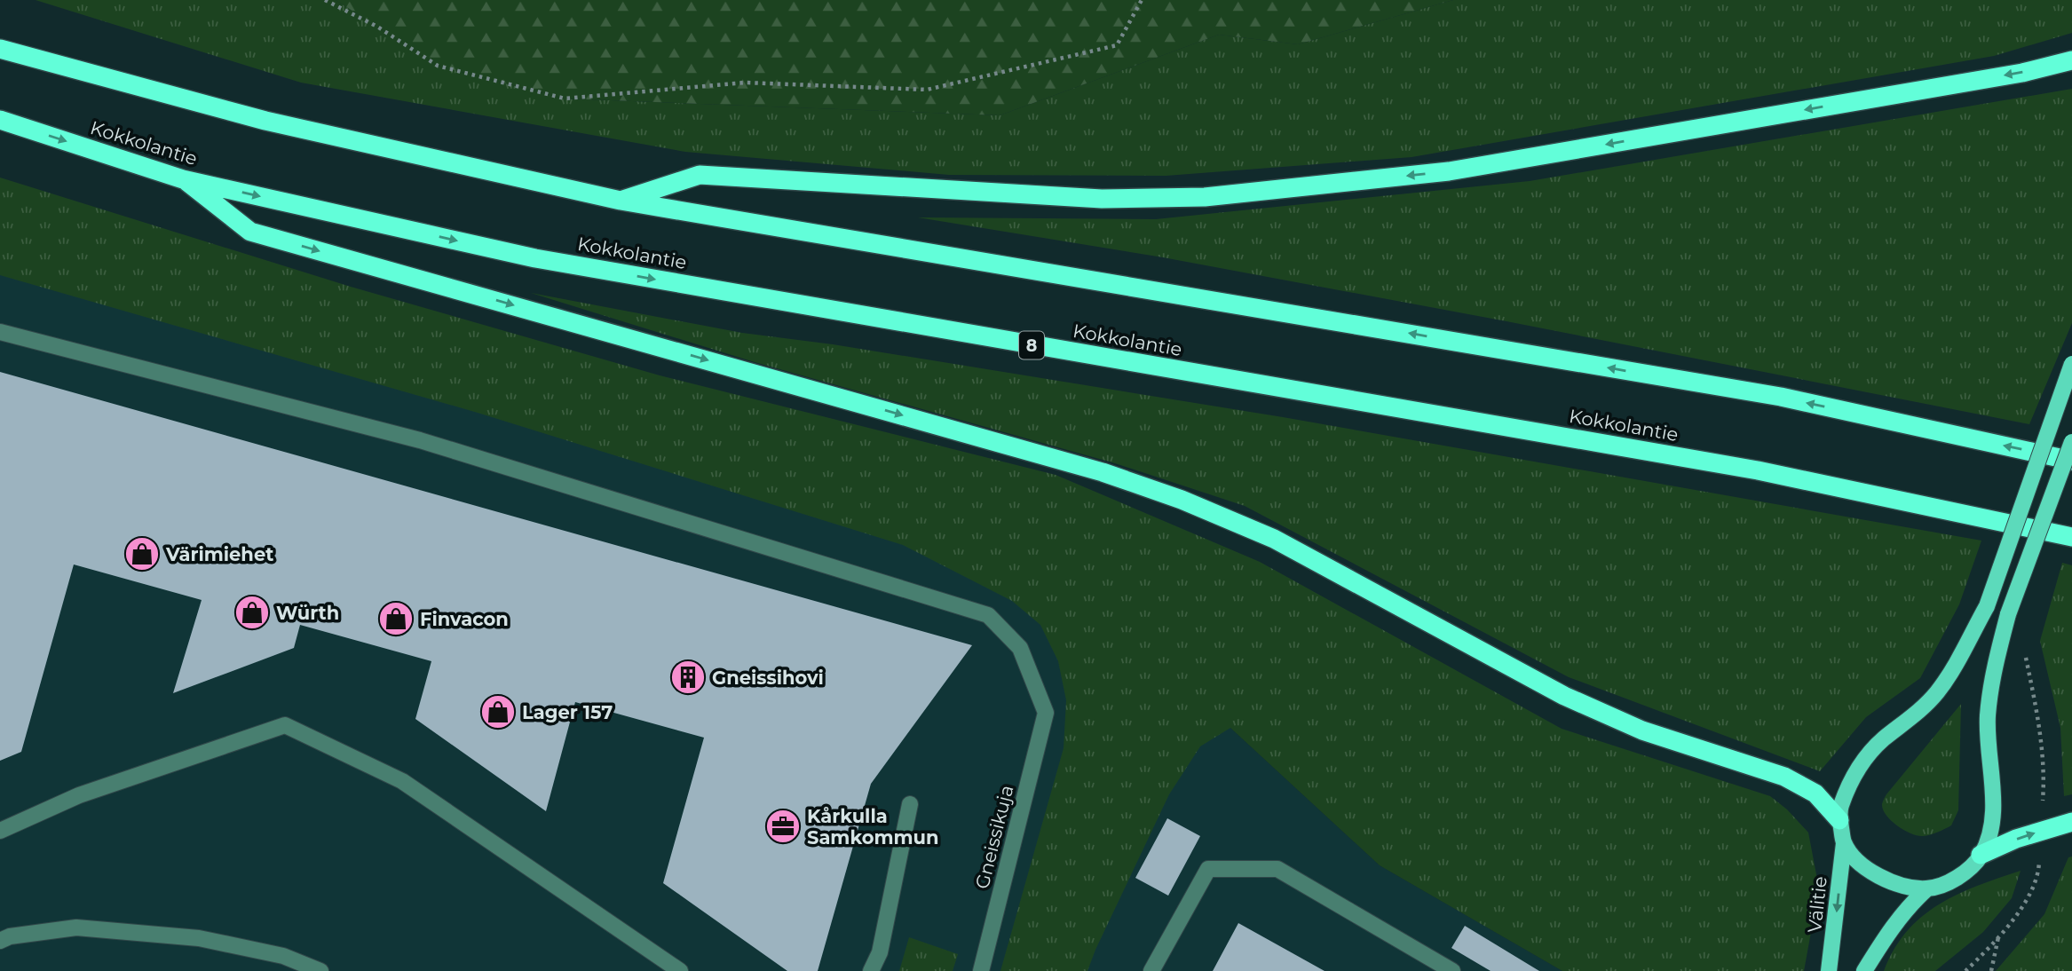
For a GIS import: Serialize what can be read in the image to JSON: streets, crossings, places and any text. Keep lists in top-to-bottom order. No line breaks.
{"streets":{"highway":["Kokkolantie","8"],"main road":["Välitie"],"street":["Gneissikuja"]},"one_way":["Välitie"],"places":{"shop":["Värimiehet","Würth","Finvacon","Lager 157"],"building":["Gneissihovi"],"office":["Kårkulla Samkommun"]}}
